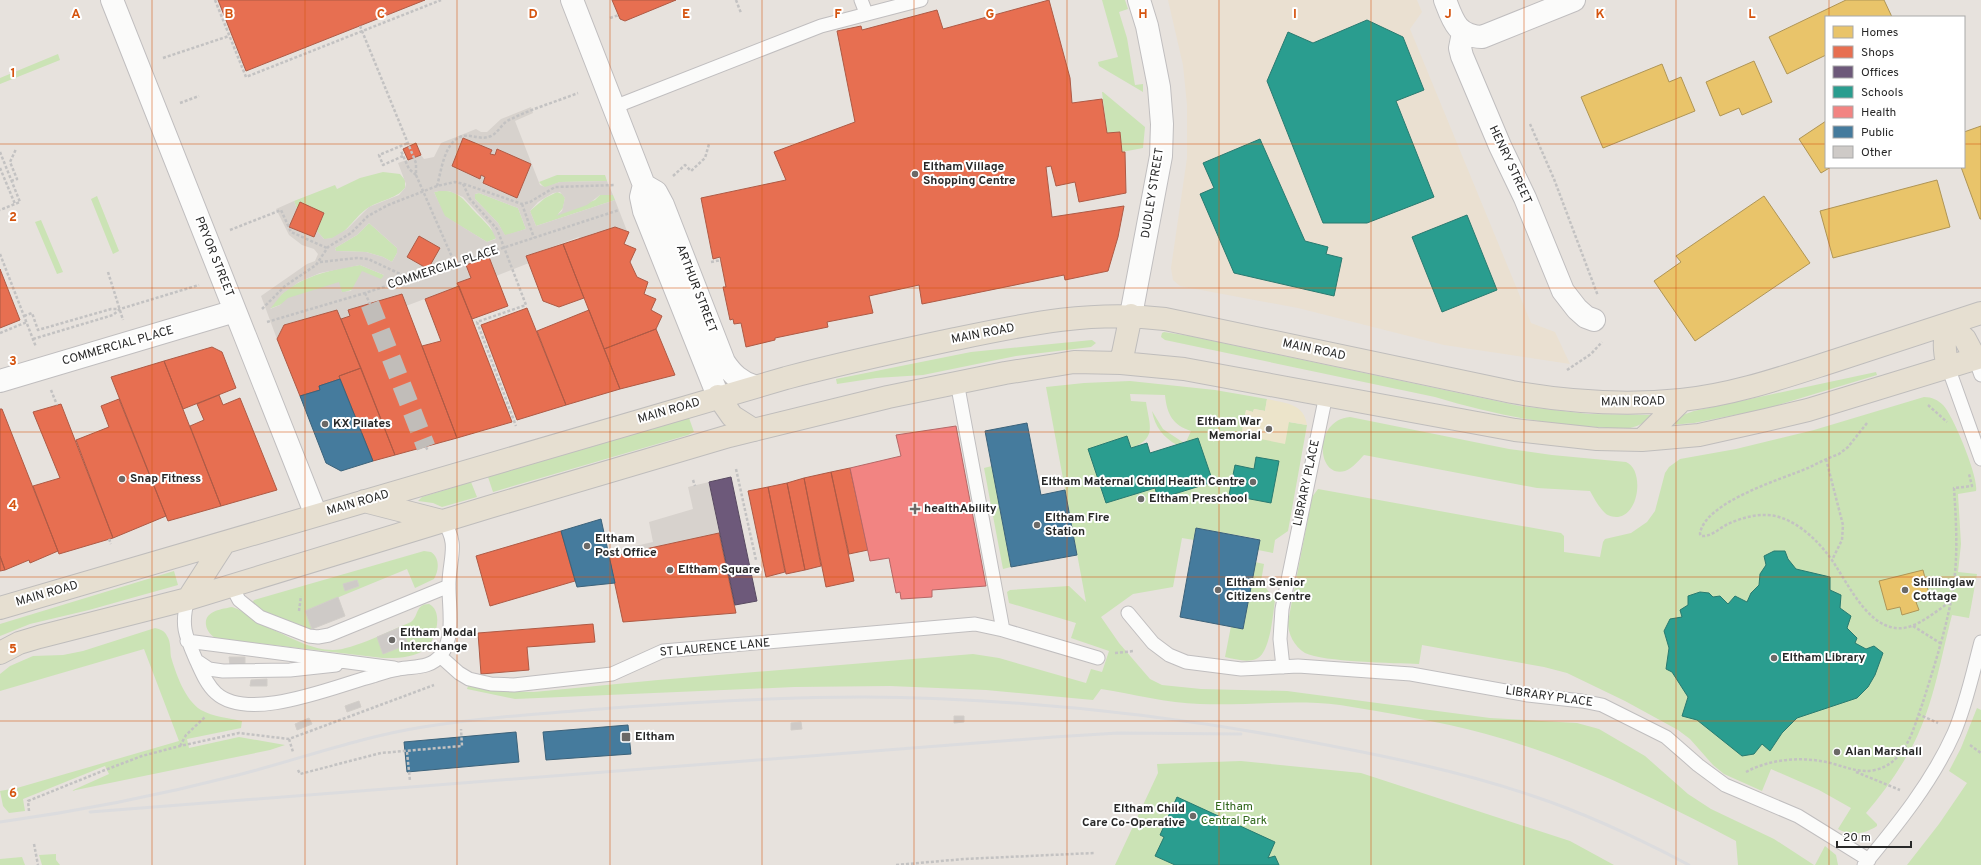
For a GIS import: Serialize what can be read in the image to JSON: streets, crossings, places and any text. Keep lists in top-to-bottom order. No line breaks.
{"streets":{"main road":["MAIN ROAD"],"street":["HENRY STREET","DUDLEY STREET","PRYOR STREET","COMMERCIAL PLACE","ARTHUR STREET"],"lane":["LIBRARY PLACE","ST LAURENCE LANE"]},"crossings":[["DUDLEY STREET","MAIN ROAD"],["PRYOR STREET","COMMERCIAL PLACE"],["PRYOR STREET","MAIN ROAD"],["ARTHUR STREET","MAIN ROAD"]],"parks":["Eltham Central Park"],"places":{"other":["Eltham Village Shopping Centre","KX Pilates","Eltham War Memorial","Snap Fitness","Eltham Maternal Child Health Centre","Eltham Preschool","Eltham Fire Station","Eltham Post Office","Eltham Square","Eltham Senior Citizens Centre","Shillinglaw Cottage","Eltham Modal Interchange","Eltham Library","Alan Marshall","Eltham Child Care Co-Operative"],"health":["healthAbility"],"transit":["Eltham"]},"legend":["Homes","Shops","Offices","Schools","Health","Public","Other"],"scale_bar":"20 m","grid":{"columns":["A","B","C","D","E","F","G","H","I","J","K","L"],"rows":["1","2","3","4","5","6"]}}
